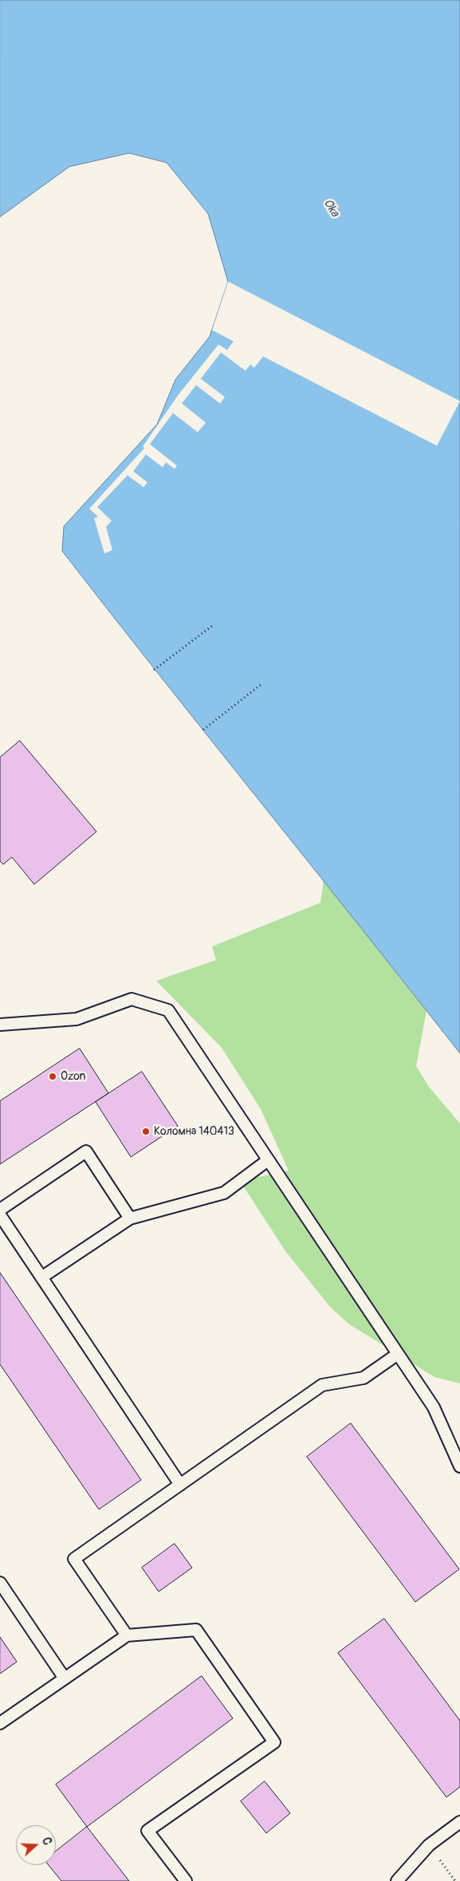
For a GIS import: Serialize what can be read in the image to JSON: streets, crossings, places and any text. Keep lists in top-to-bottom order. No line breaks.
{"water":["Oka"],"places":["Ozon","Коломна 140413"],"north":"right"}
